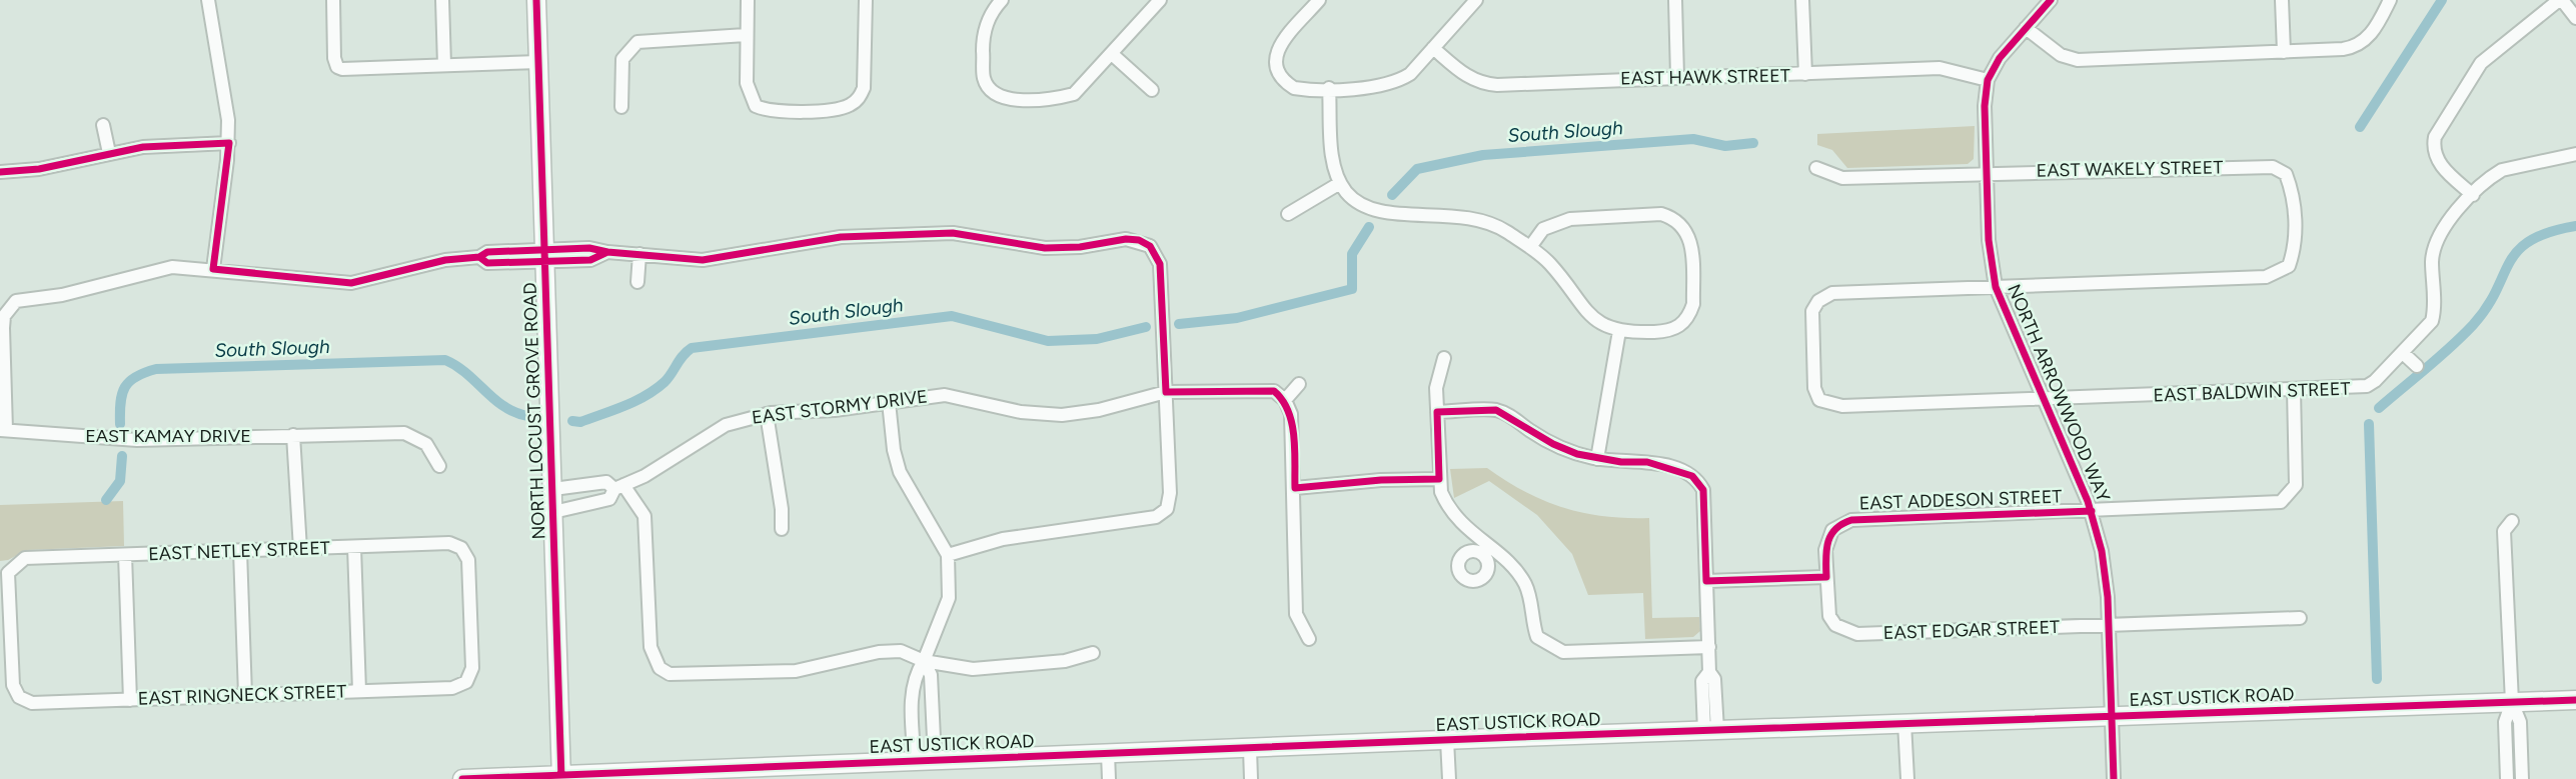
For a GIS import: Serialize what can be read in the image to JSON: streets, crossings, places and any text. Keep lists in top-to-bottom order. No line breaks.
{"streets":{"main road":["NORTH LOCUST GROVE ROAD","EAST USTICK ROAD"],"street":["EAST HAWK STREET","EAST WAKELY STREET","EAST BALDWIN STREET","NORTH ARROWWOOD WAY","EAST STORMY DRIVE","EAST KAMAY DRIVE","EAST ADDESON STREET","EAST NETLEY STREET","EAST EDGAR STREET","EAST RINGNECK STREET"]},"crossings":[["EAST HAWK STREET","NORTH ARROWWOOD WAY"],["EAST WAKELY STREET","EAST BALDWIN STREET"],["EAST WAKELY STREET","NORTH ARROWWOOD WAY"],["EAST BALDWIN STREET","NORTH ARROWWOOD WAY"],["EAST BALDWIN STREET","EAST ADDESON STREET"],["NORTH ARROWWOOD WAY","EAST ADDESON STREET"],["NORTH ARROWWOOD WAY","EAST EDGAR STREET"],["NORTH ARROWWOOD WAY","EAST USTICK ROAD"],["EAST STORMY DRIVE","NORTH LOCUST GROVE ROAD"],["NORTH LOCUST GROVE ROAD","EAST USTICK ROAD"],["EAST ADDESON STREET","EAST EDGAR STREET"],["EAST NETLEY STREET","EAST RINGNECK STREET"]],"water":["South Slough"]}
